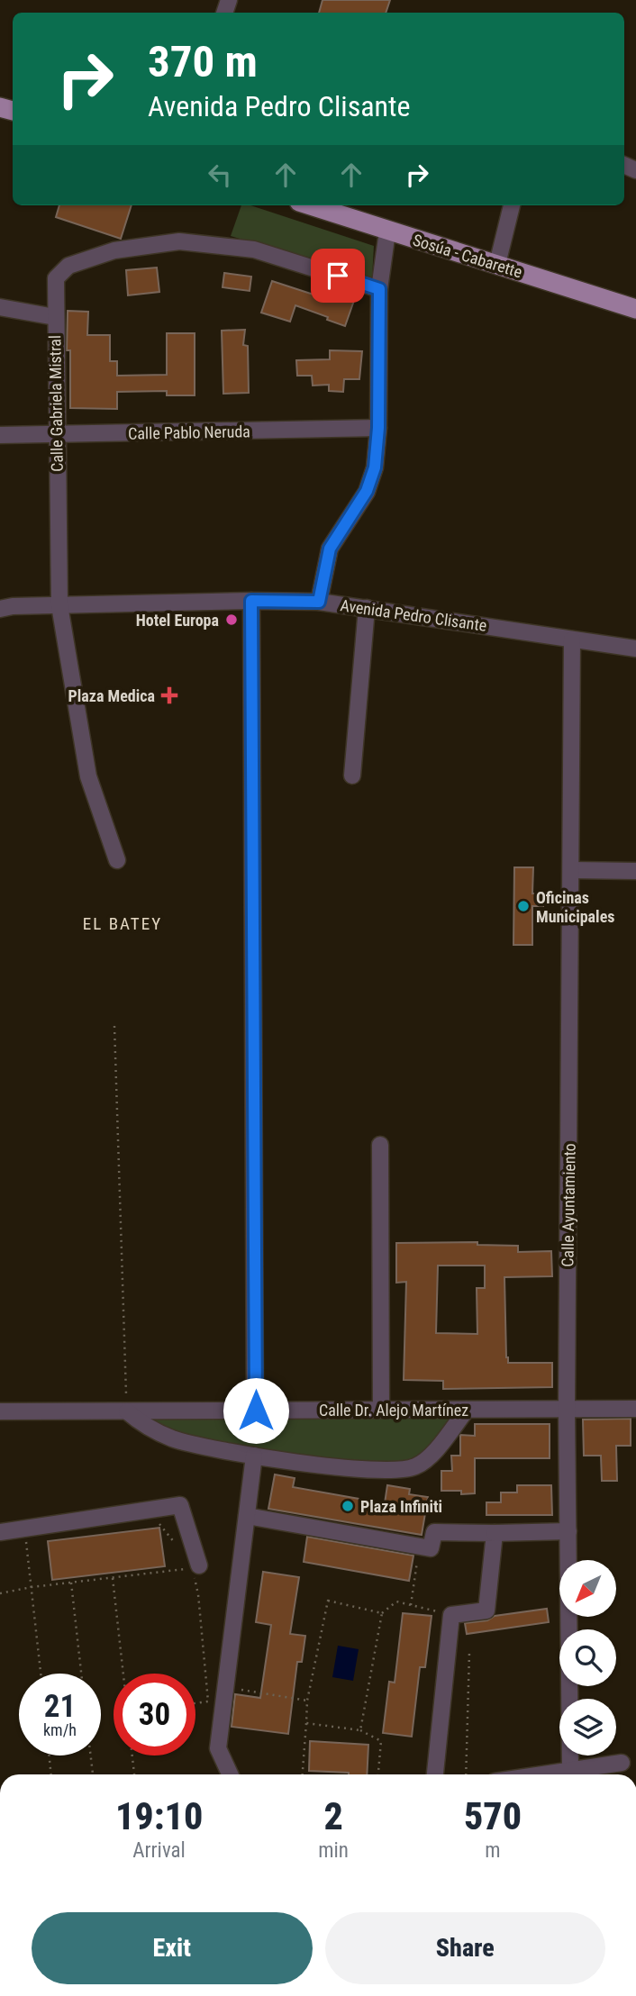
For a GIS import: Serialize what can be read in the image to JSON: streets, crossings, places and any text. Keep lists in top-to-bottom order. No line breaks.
{"streets":{"main road":["Sosúa - Cabarette"],"street":["Calle Gabriela Mistral","Calle Pablo Neruda","Avenida Pedro Clisante","Calle Ayuntamiento","Calle Dr. Alejo Martínez"]},"crossings":[["Calle Gabriela Mistral","Calle Pablo Neruda"],["Calle Gabriela Mistral","Avenida Pedro Clisante"],["Avenida Pedro Clisante","Calle Ayuntamiento"],["Calle Ayuntamiento","Calle Dr. Alejo Martínez"]],"districts":["EL BATEY"],"places":{"other":["Hotel Europa","Oficinas Municipales","Plaza Infiniti"],"health":["Plaza Medica"]},"north":"bottom left","page":{"turn":["370 m","Avenida Pedro Clisante"],"speed":"21 km/h","limit":"30","eta":["19:10","Arrival","2","min","570","m"],"buttons":["Exit","Share"]}}
